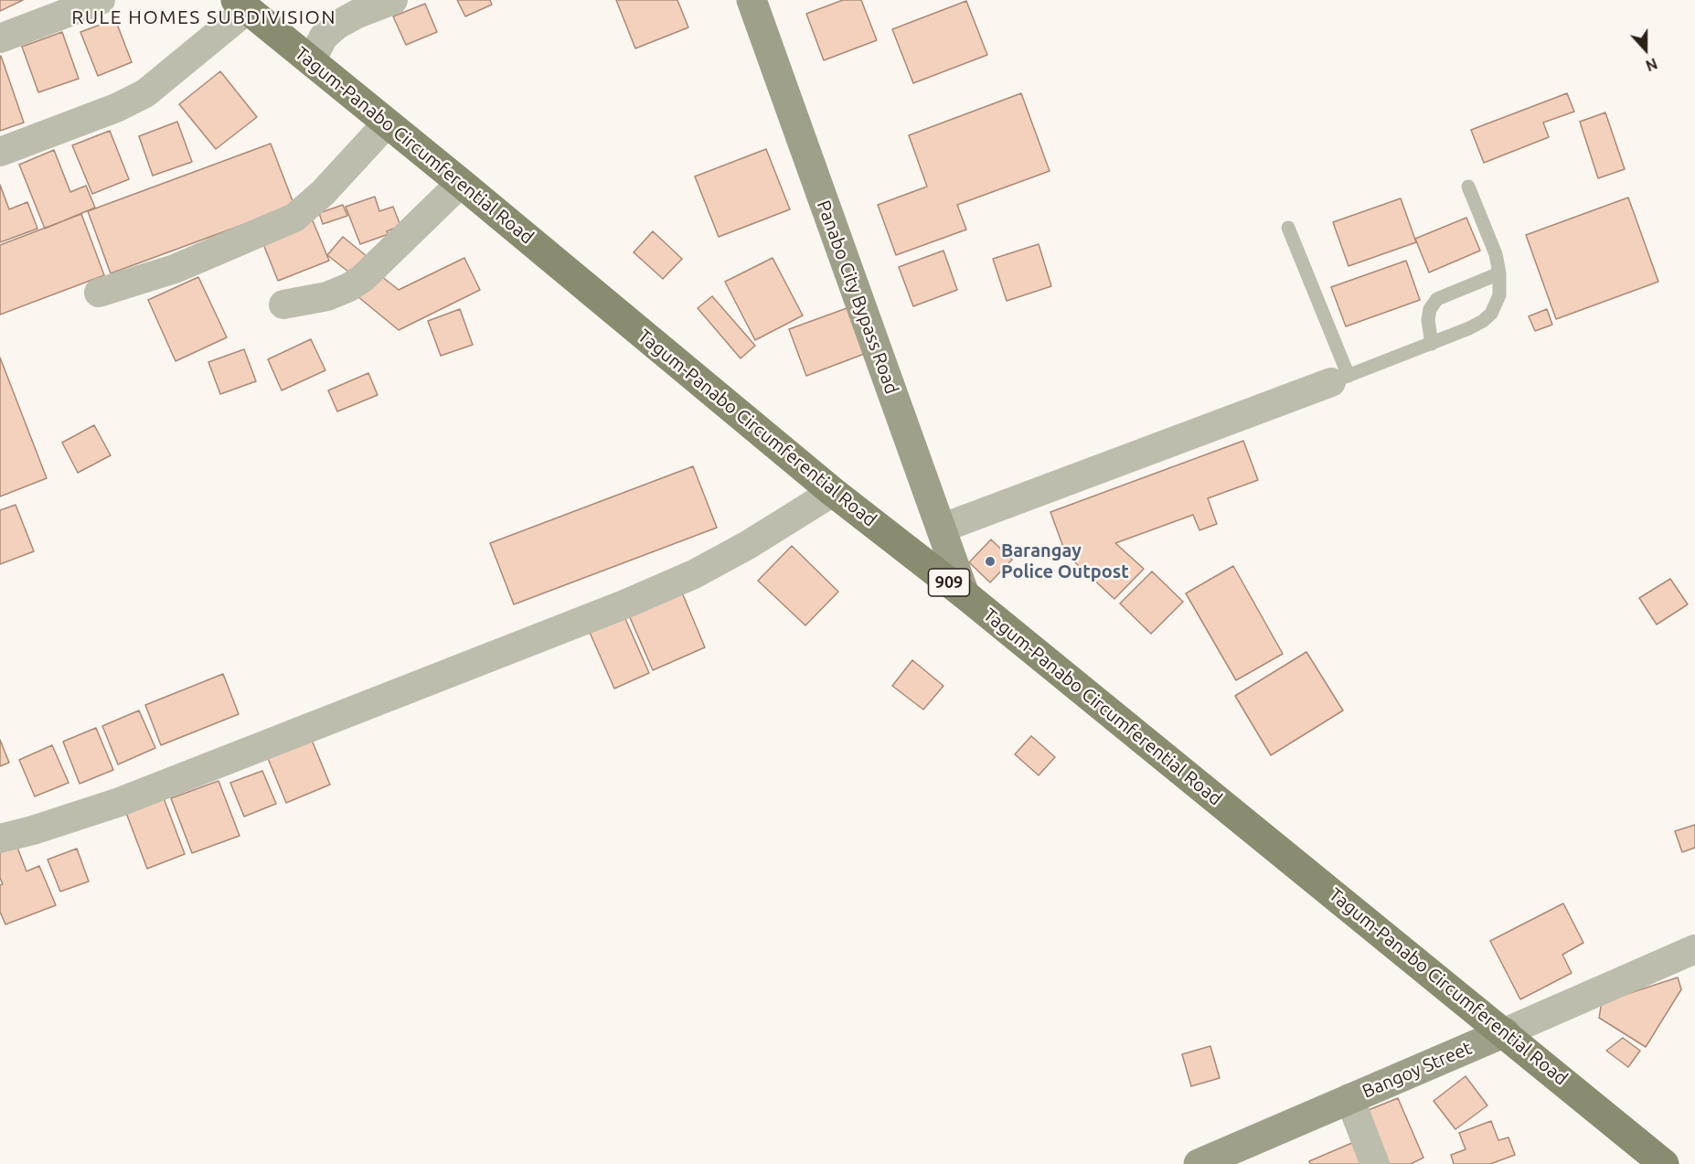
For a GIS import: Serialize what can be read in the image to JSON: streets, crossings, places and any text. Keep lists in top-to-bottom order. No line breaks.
{"streets":{"main road":["Tagum-Panabo Circumferential Road","Panabo City Bypass Road","909","Bangoy Street"]},"crossings":[["Tagum-Panabo Circumferential Road","Panabo City Bypass Road"],["Tagum-Panabo Circumferential Road","Bangoy Street"]],"districts":["RULE HOMES SUBDIVISION"],"places":["Barangay Police Outpost"],"north":"bottom"}
